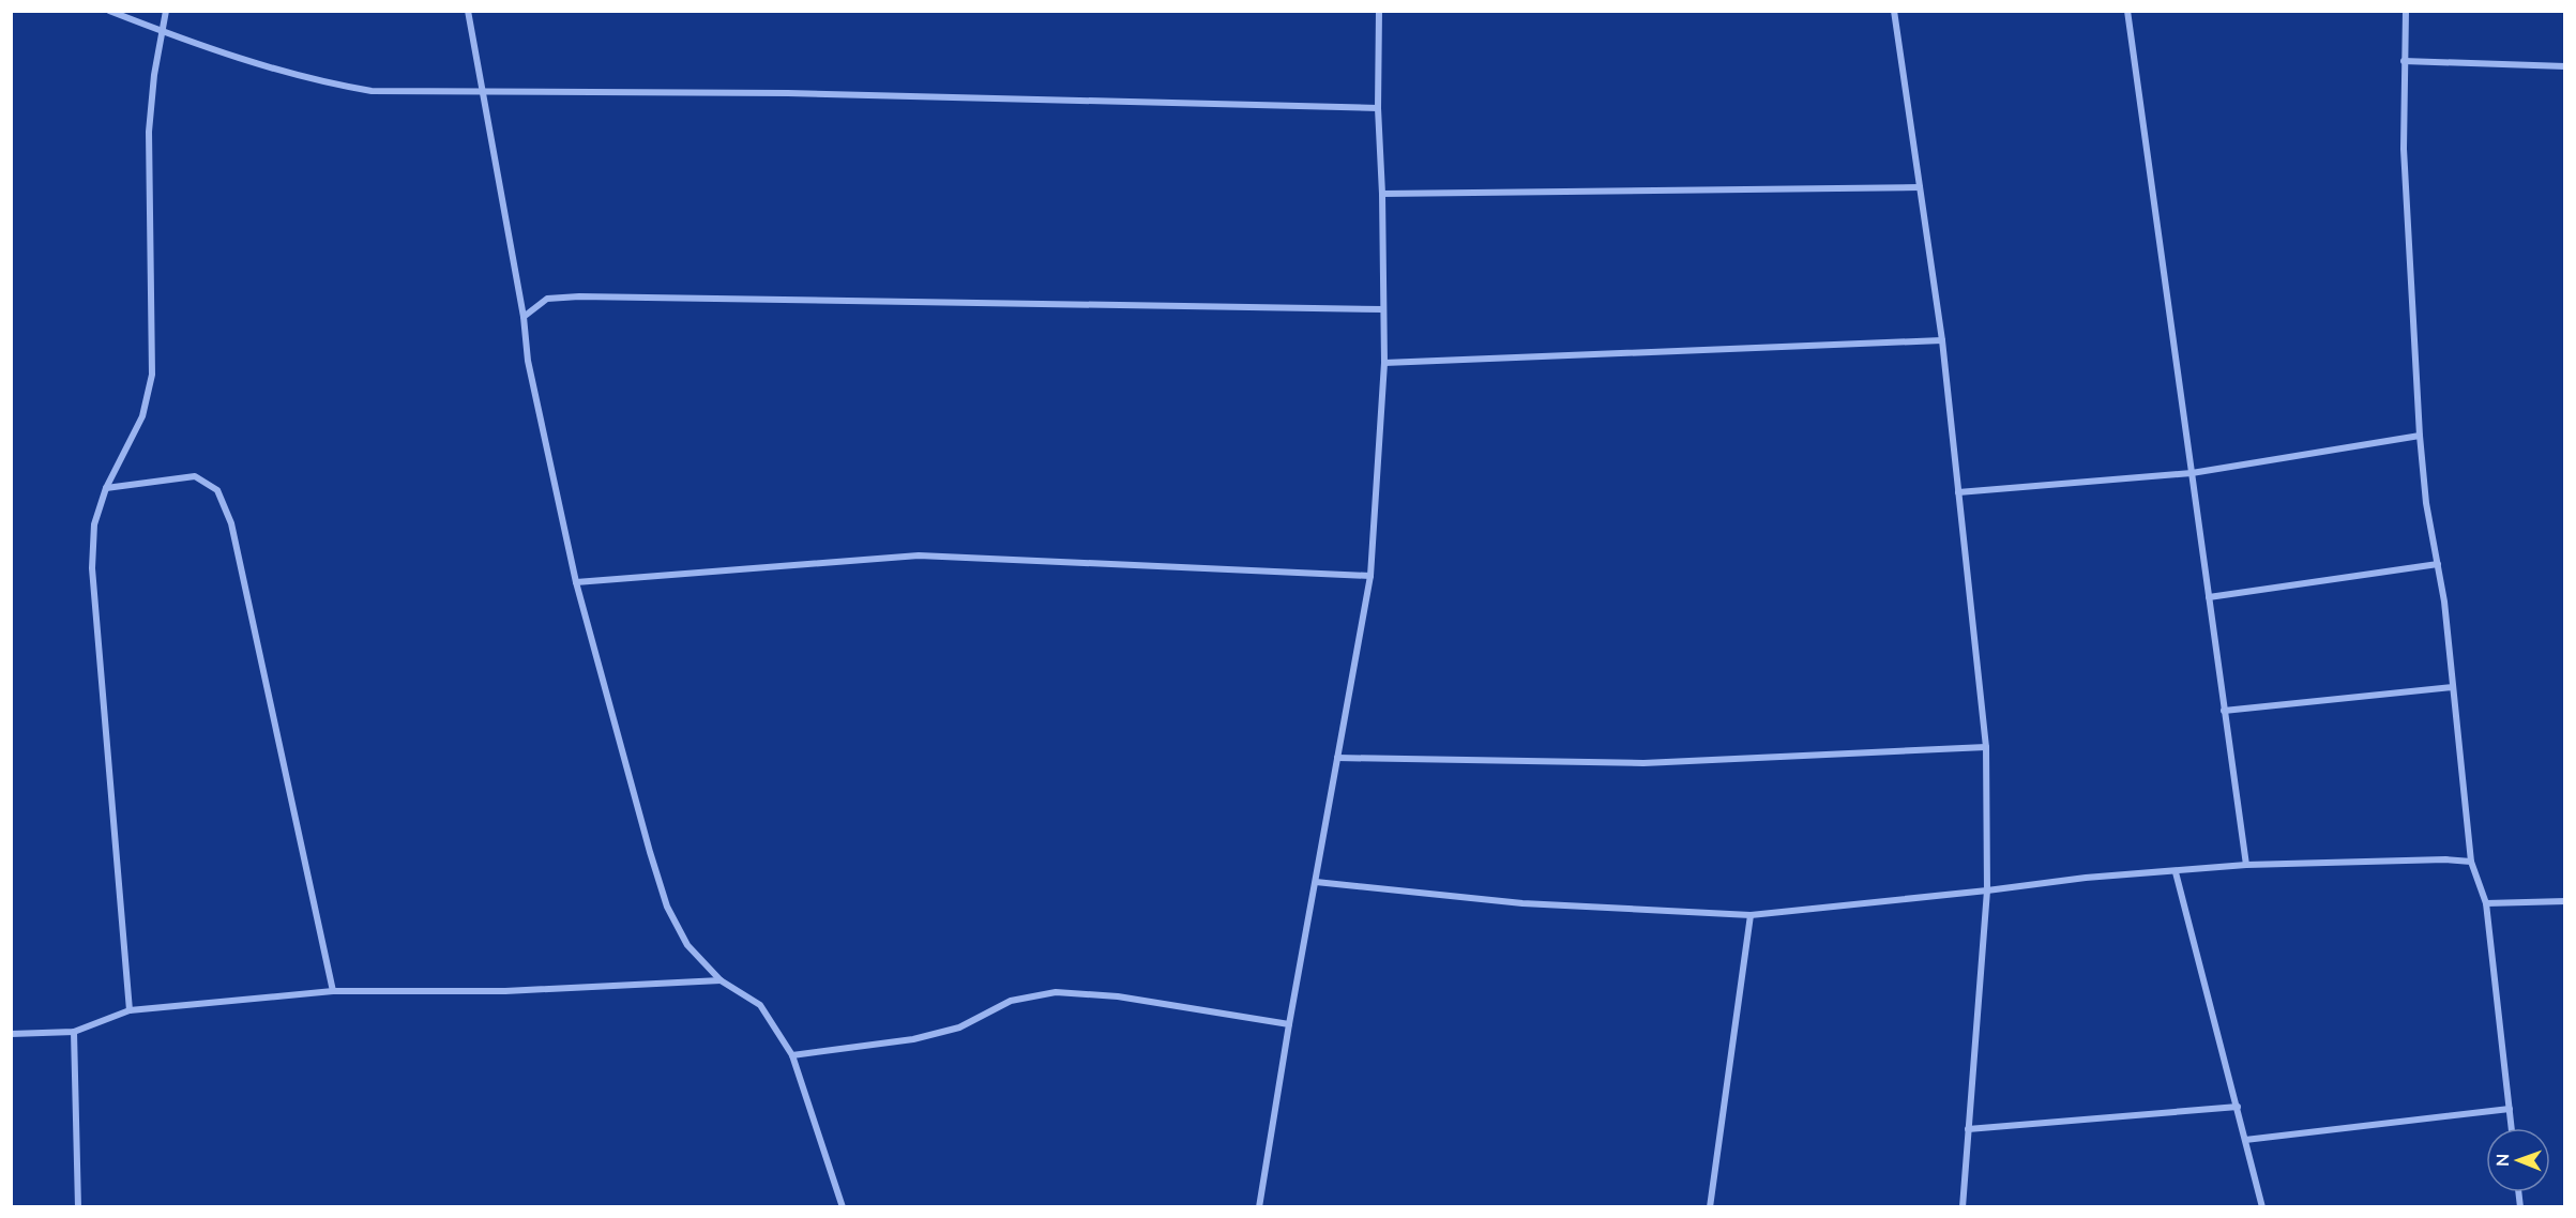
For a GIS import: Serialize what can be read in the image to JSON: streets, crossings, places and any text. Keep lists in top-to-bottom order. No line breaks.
{"north":"left"}
